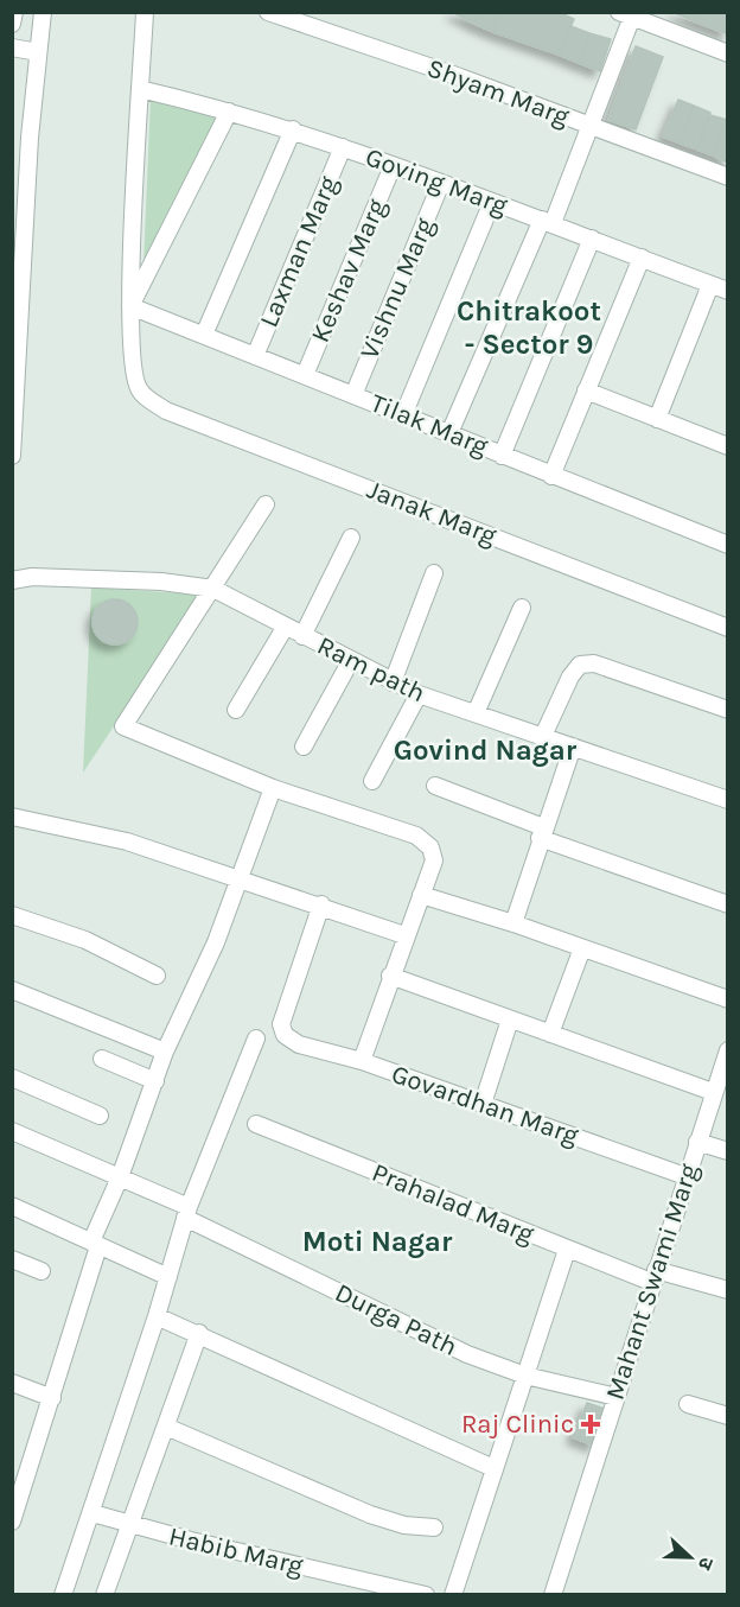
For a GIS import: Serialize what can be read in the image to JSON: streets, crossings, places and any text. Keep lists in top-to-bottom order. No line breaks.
{"streets":{"street":["Shyam Marg","Goving Marg","Laxman Marg","Keshav Marg","Vishnu Marg","Tilak Marg","Janak Marg","Ram path","Govardhan Marg","Prahalad Marg","Mahant Swami Marg","Durga Path","Habib Marg"]},"crossings":[["Goving Marg","Laxman Marg"],["Goving Marg","Keshav Marg"],["Goving Marg","Vishnu Marg"],["Laxman Marg","Tilak Marg"],["Keshav Marg","Tilak Marg"],["Vishnu Marg","Tilak Marg"],["Tilak Marg","Janak Marg"],["Govardhan Marg","Mahant Swami Marg"],["Prahalad Marg","Mahant Swami Marg"],["Mahant Swami Marg","Durga Path"]],"districts":["Chitrakoot - Sector 9","Govind Nagar","Moti Nagar"],"places":{"health":["Raj Clinic"]},"north":"right"}
